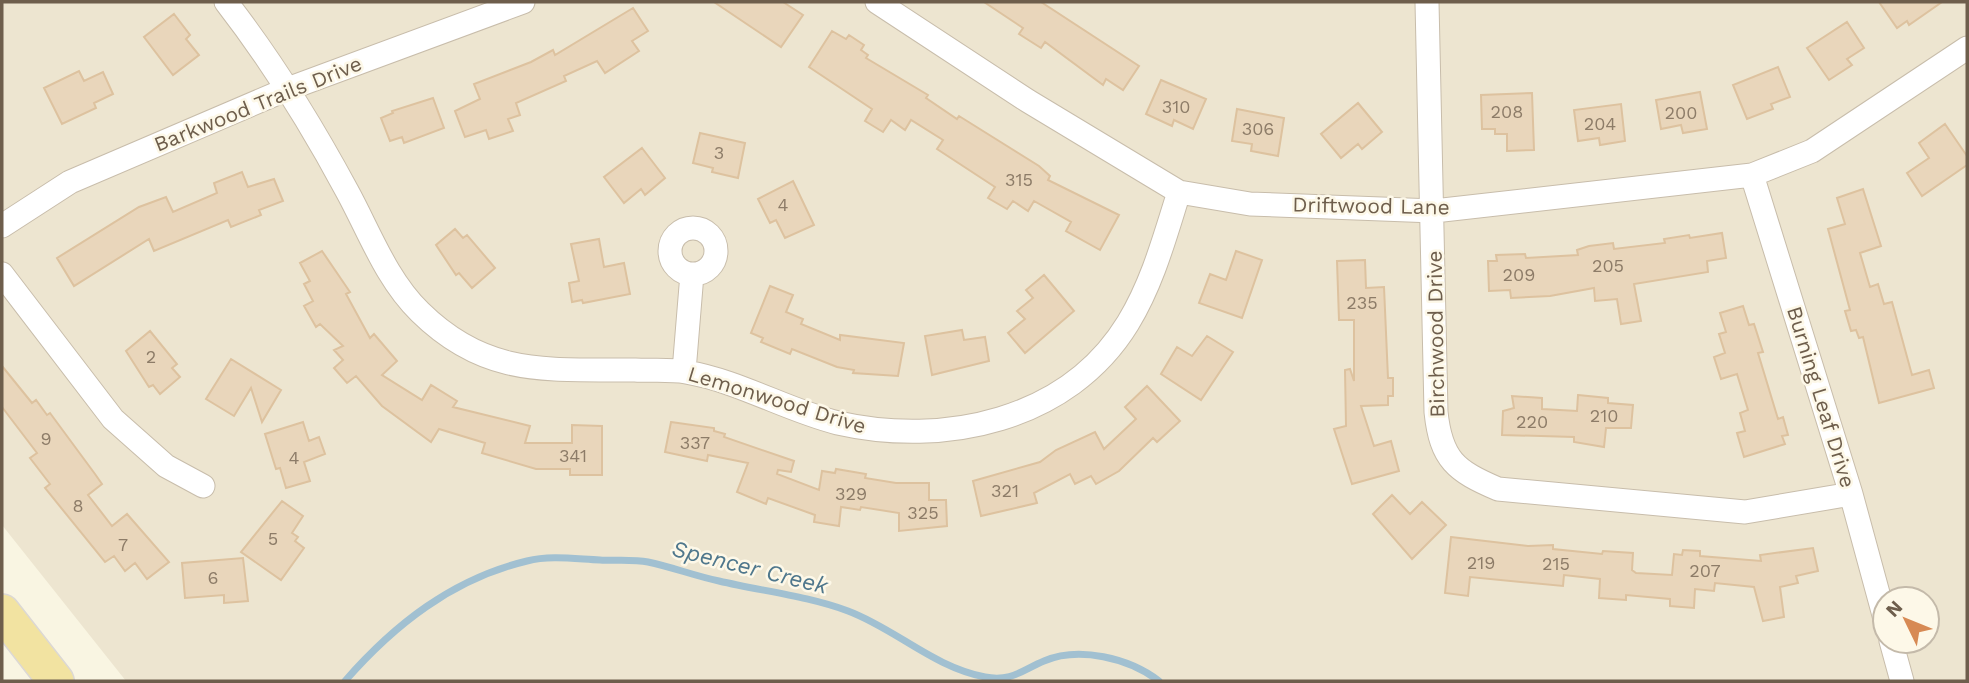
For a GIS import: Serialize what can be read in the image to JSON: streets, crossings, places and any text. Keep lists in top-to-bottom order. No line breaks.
{"streets":{"street":["Barkwood Trails Drive","Driftwood Lane","Birchwood Drive","Burning Leaf Drive","Lemonwood Drive"]},"crossings":[["Barkwood Trails Drive","Lemonwood Drive"],["Driftwood Lane","Birchwood Drive"],["Driftwood Lane","Burning Leaf Drive"],["Driftwood Lane","Lemonwood Drive"],["Birchwood Drive","Burning Leaf Drive"]],"water":["Spencer Creek"],"house_numbers":["310","208","200","204","306","3","315","4","205","209","235","2","210","220","9","337","341","4","321","329","8","325","5","7","219","215","207","6"],"north":"top left"}
